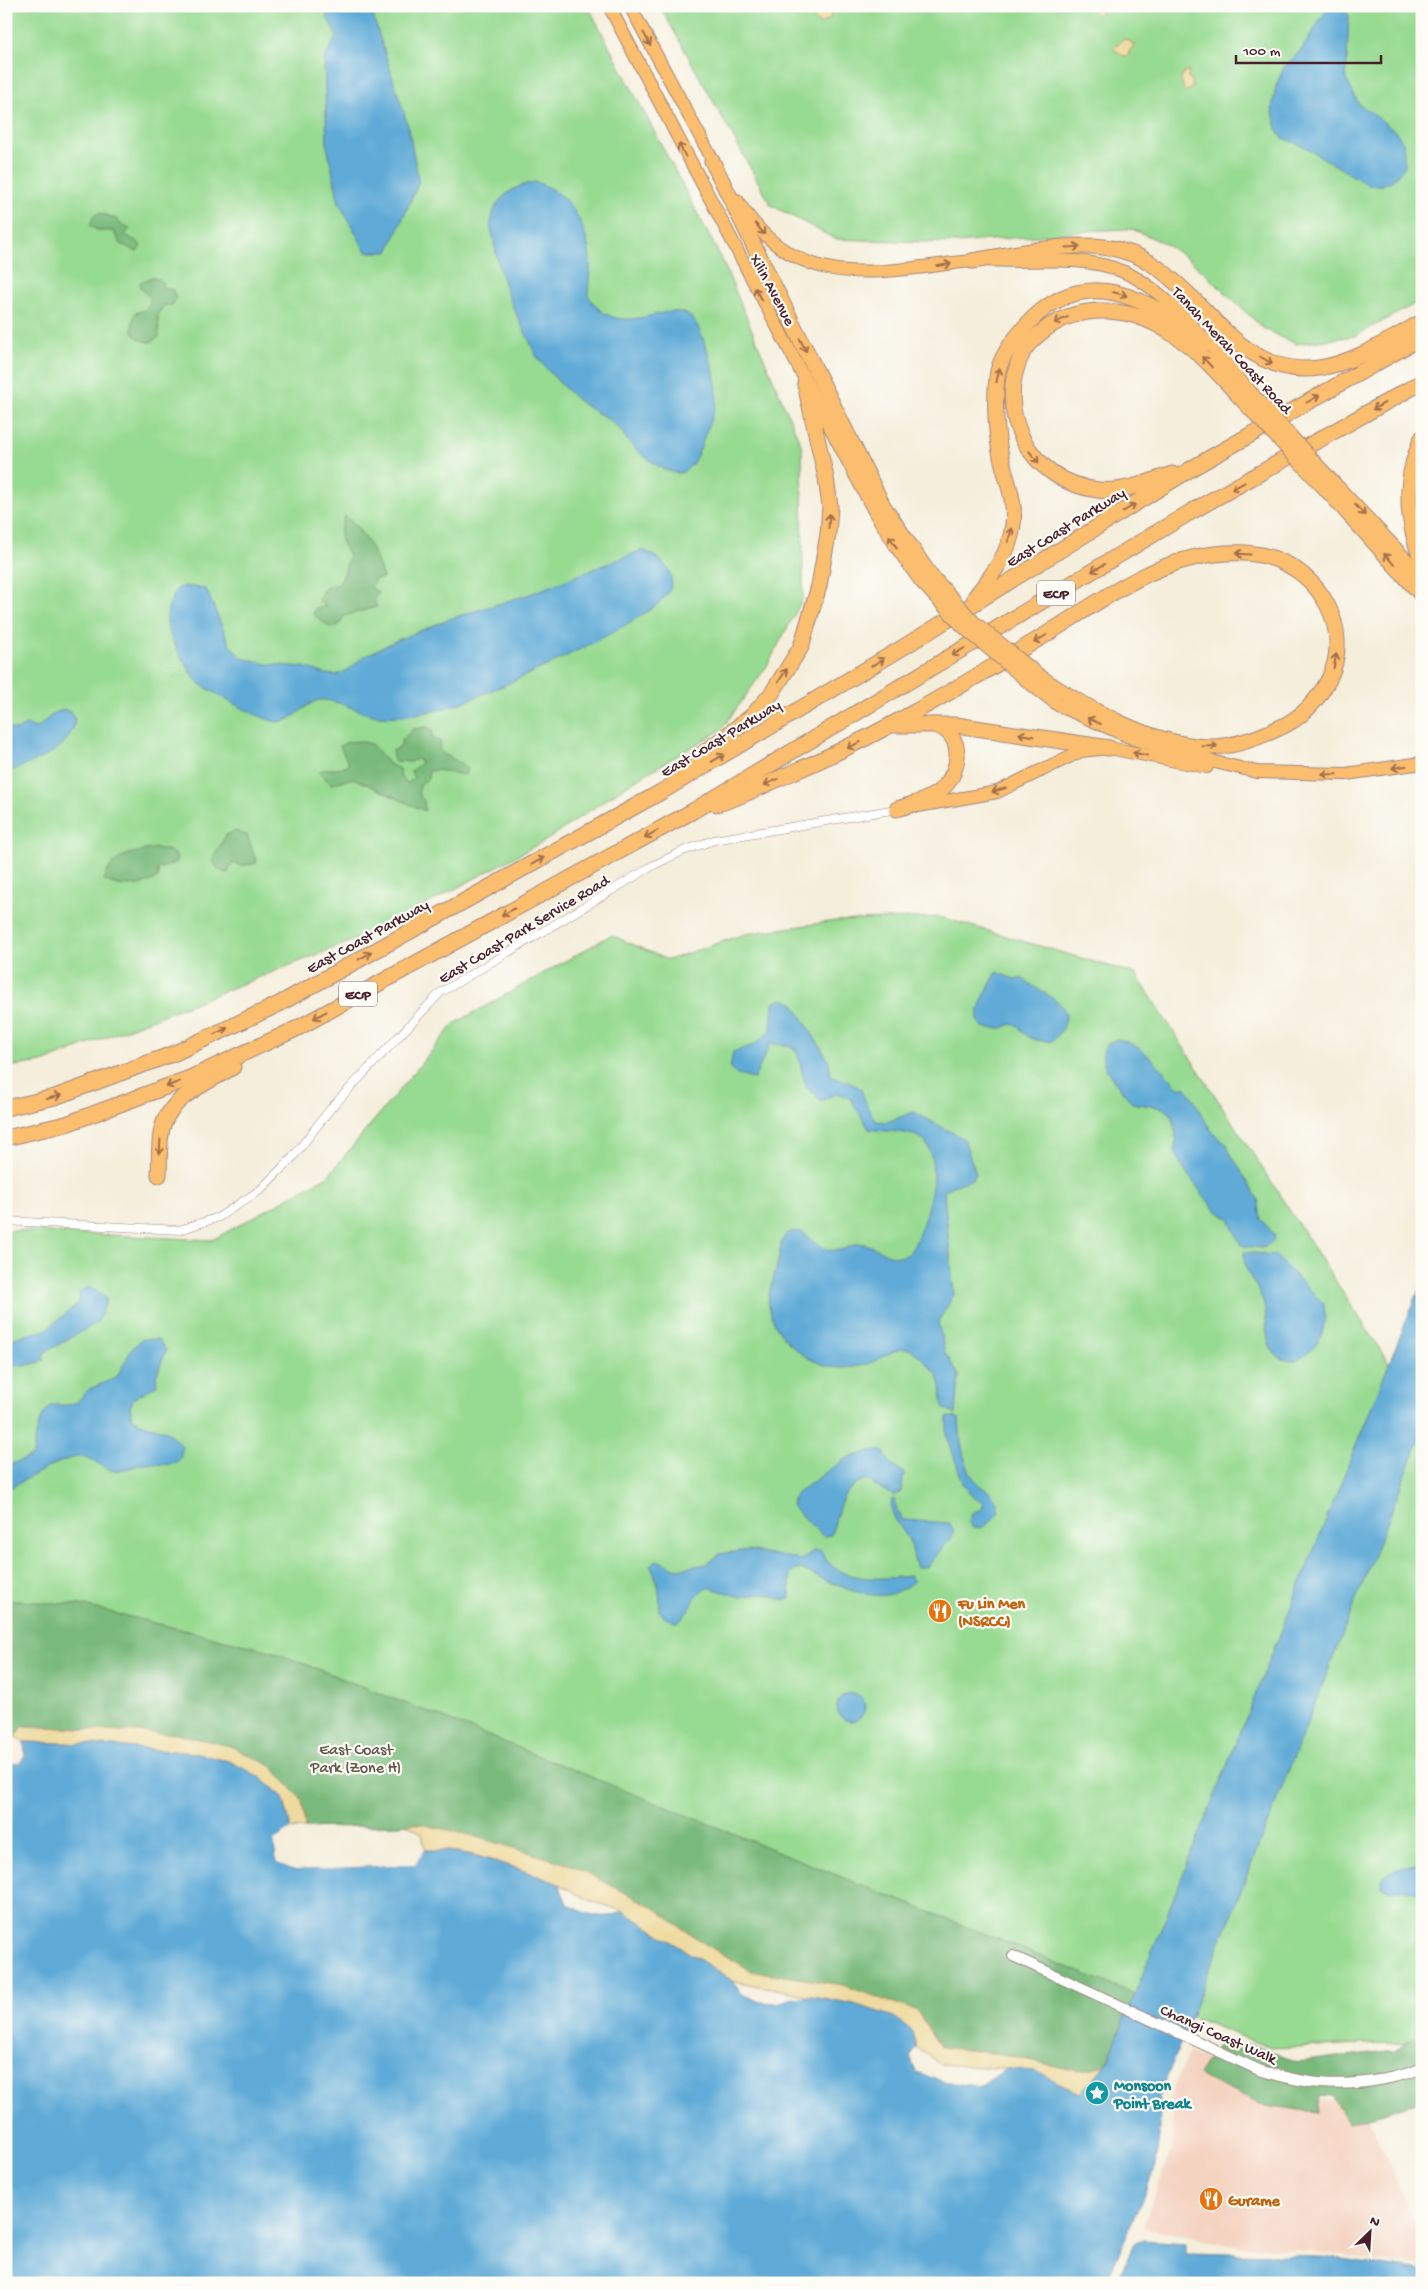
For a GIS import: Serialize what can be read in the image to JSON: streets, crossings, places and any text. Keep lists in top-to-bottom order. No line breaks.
{"streets":{"highway":["East Coast Parkway","ECP"],"main road":["Xilin Avenue","Tanah Merah Coast Road"],"street":["East Coast Park Service Road","Changi Coast Walk"]},"one_way":["Xilin Avenue","Tanah Merah Coast Road"],"parks":["East Coast Park (Zone H)"],"places":{"restaurant":["Fu Lin Men (NSRCC)","Gurame"],"place":["Monsoon Point Break"]},"scale_bar":"100 m","north":"top right"}
